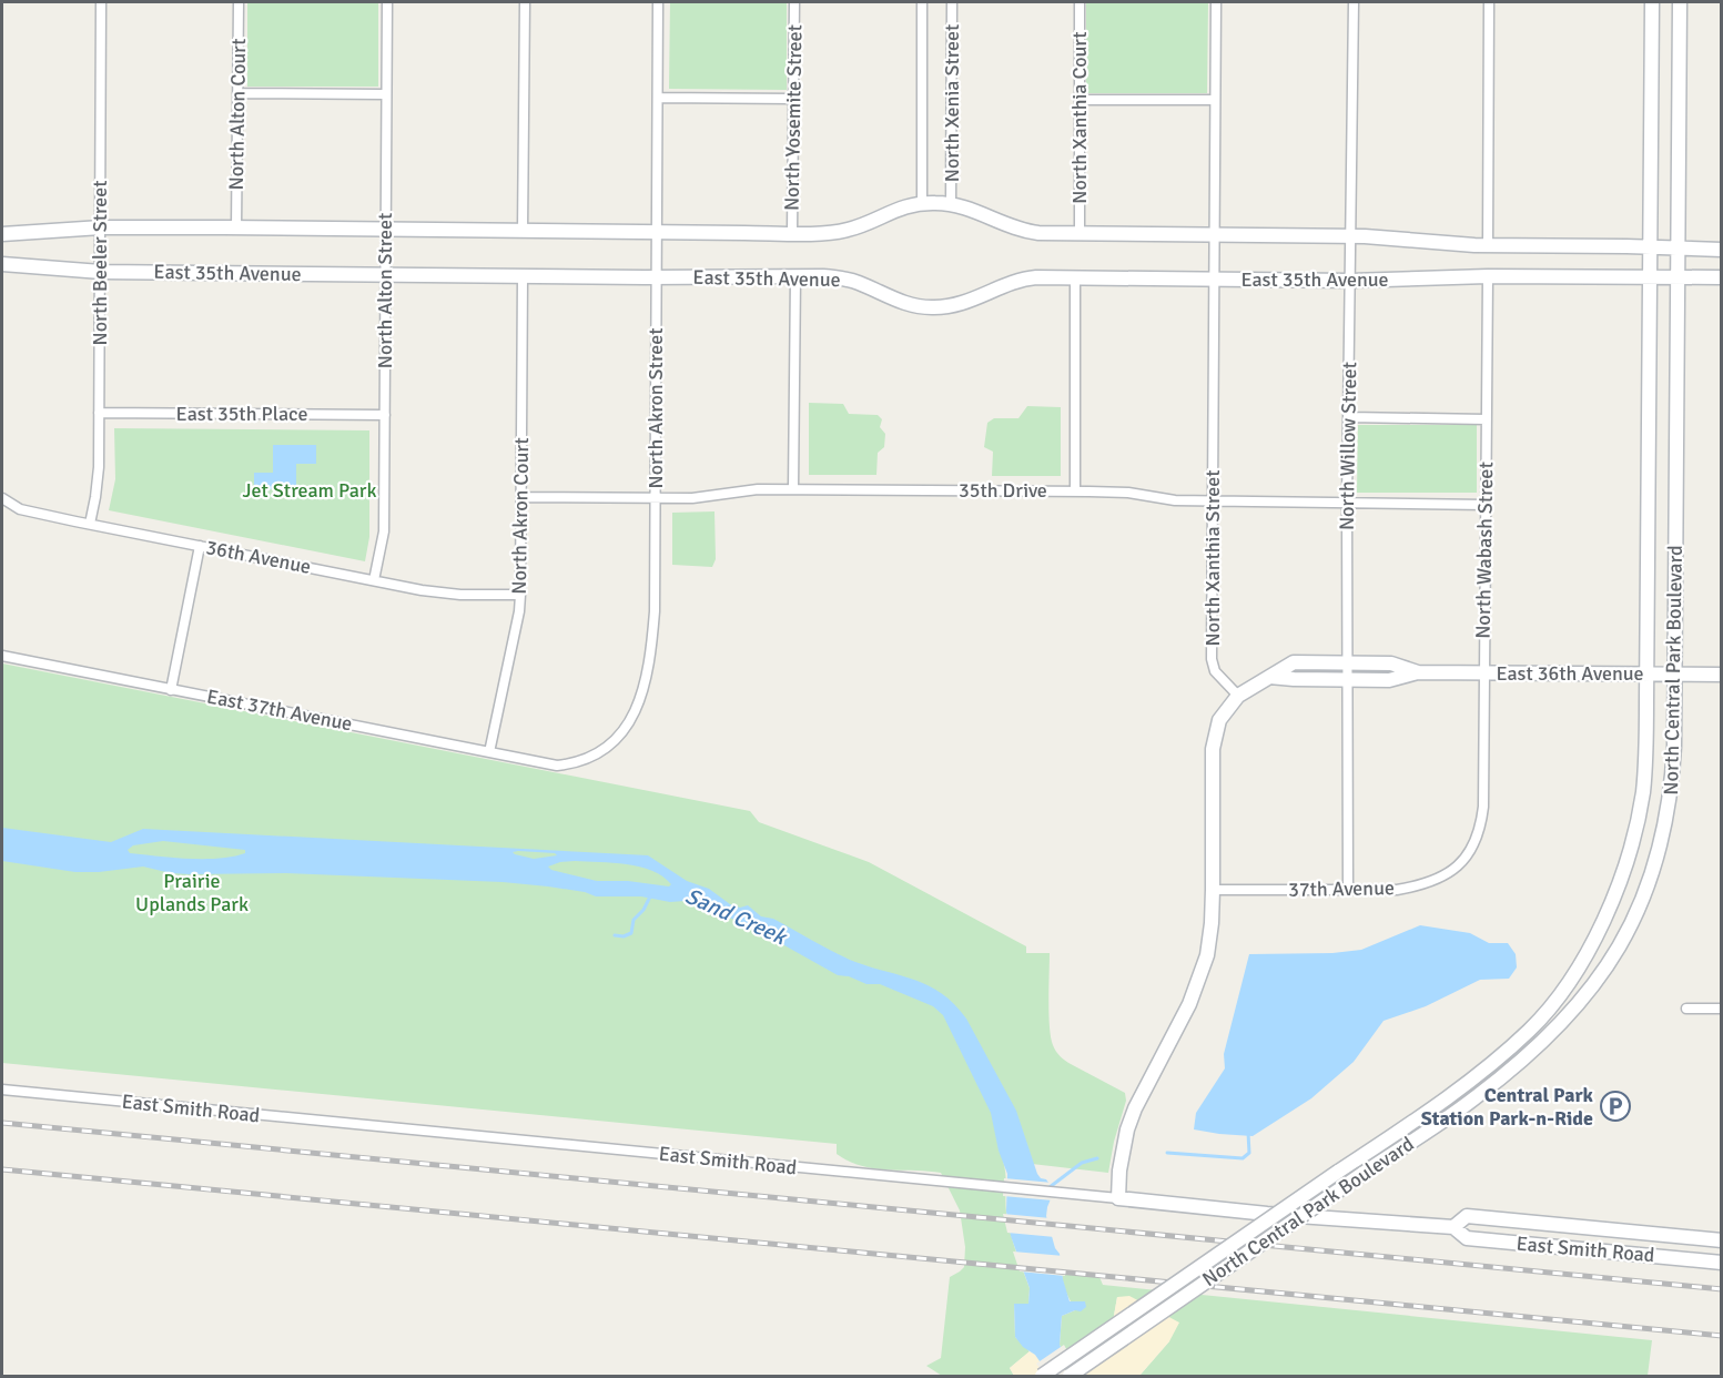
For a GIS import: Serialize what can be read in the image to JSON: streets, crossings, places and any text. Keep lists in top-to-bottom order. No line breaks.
{"streets":{"street":["North Xenia Street","North Alton Court","North Yosemite Street","North Xanthia Court","North Beeler Street","East 35th Avenue","North Alton Street","North Akron Street","East 35th Place","North Willow Street","35th Drive","North Akron Court","North Wabash Street","36th Avenue","North Xanthia Street","North Central Park Boulevard","East 36th Avenue","East 37th Avenue","37th Avenue","East Smith Road"]},"crossings":[["North Xenia Street","East 35th Avenue"],["North Alton Court","East 35th Avenue"],["North Yosemite Street","East 35th Avenue"],["North Xanthia Court","East 35th Avenue"],["North Beeler Street","East 35th Avenue"],["North Beeler Street","East 35th Place"],["North Beeler Street","36th Avenue"],["East 35th Avenue","North Alton Street"],["East 35th Avenue","North Akron Street"],["East 35th Avenue","North Willow Street"],["East 35th Avenue","North Akron Court"],["East 35th Avenue","North Wabash Street"],["East 35th Avenue","North Xanthia Street"],["East 35th Avenue","North Central Park Boulevard"],["North Alton Street","East 35th Place"],["North Alton Street","36th Avenue"],["North Akron Street","35th Drive"],["North Akron Street","East 37th Avenue"],["North Willow Street","35th Drive"],["North Willow Street","East 36th Avenue"],["North Willow Street","37th Avenue"],["35th Drive","North Akron Court"],["35th Drive","North Wabash Street"],["35th Drive","North Xanthia Street"],["North Akron Court","36th Avenue"],["North Akron Court","East 37th Avenue"],["North Wabash Street","East 36th Avenue"],["North Wabash Street","37th Avenue"],["North Xanthia Street","East 36th Avenue"],["North Central Park Boulevard","East 36th Avenue"]],"water":["Sand Creek"],"parks":["Jet Stream Park","Prairie Uplands Park"],"places":{"parking":["Central Park Station Park-n-Ride"]}}
